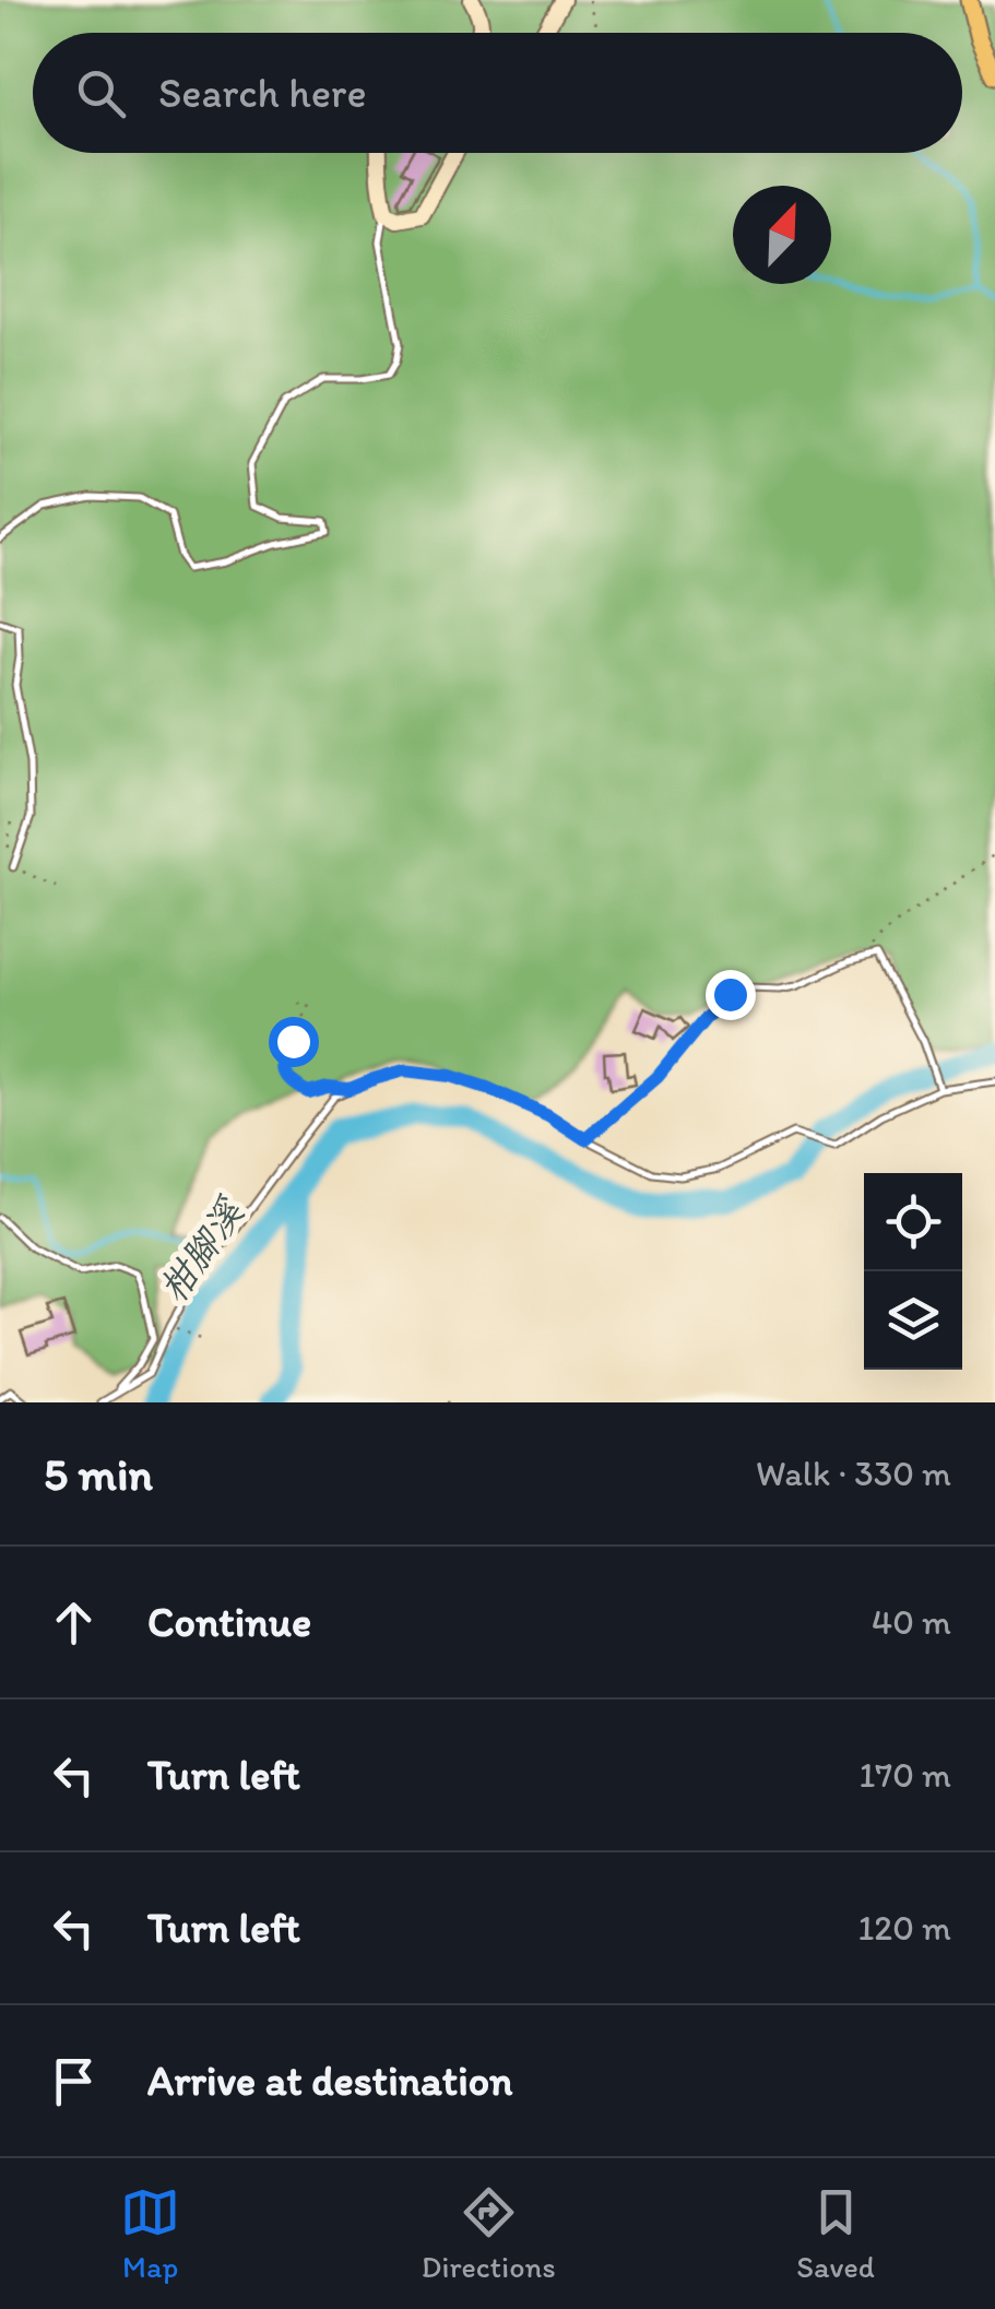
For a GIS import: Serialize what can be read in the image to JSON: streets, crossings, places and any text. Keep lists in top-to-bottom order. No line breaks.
{"water":["柑腳溪"],"north":"top right","page":{"search":"Search here","heading":["5 min","Walk · 330 m"],"list":[["Continue","40 m"],["Turn left","170 m"],["Turn left","120 m"],"Arrive at destination"],"nav":["Map","Directions","Saved"]}}
